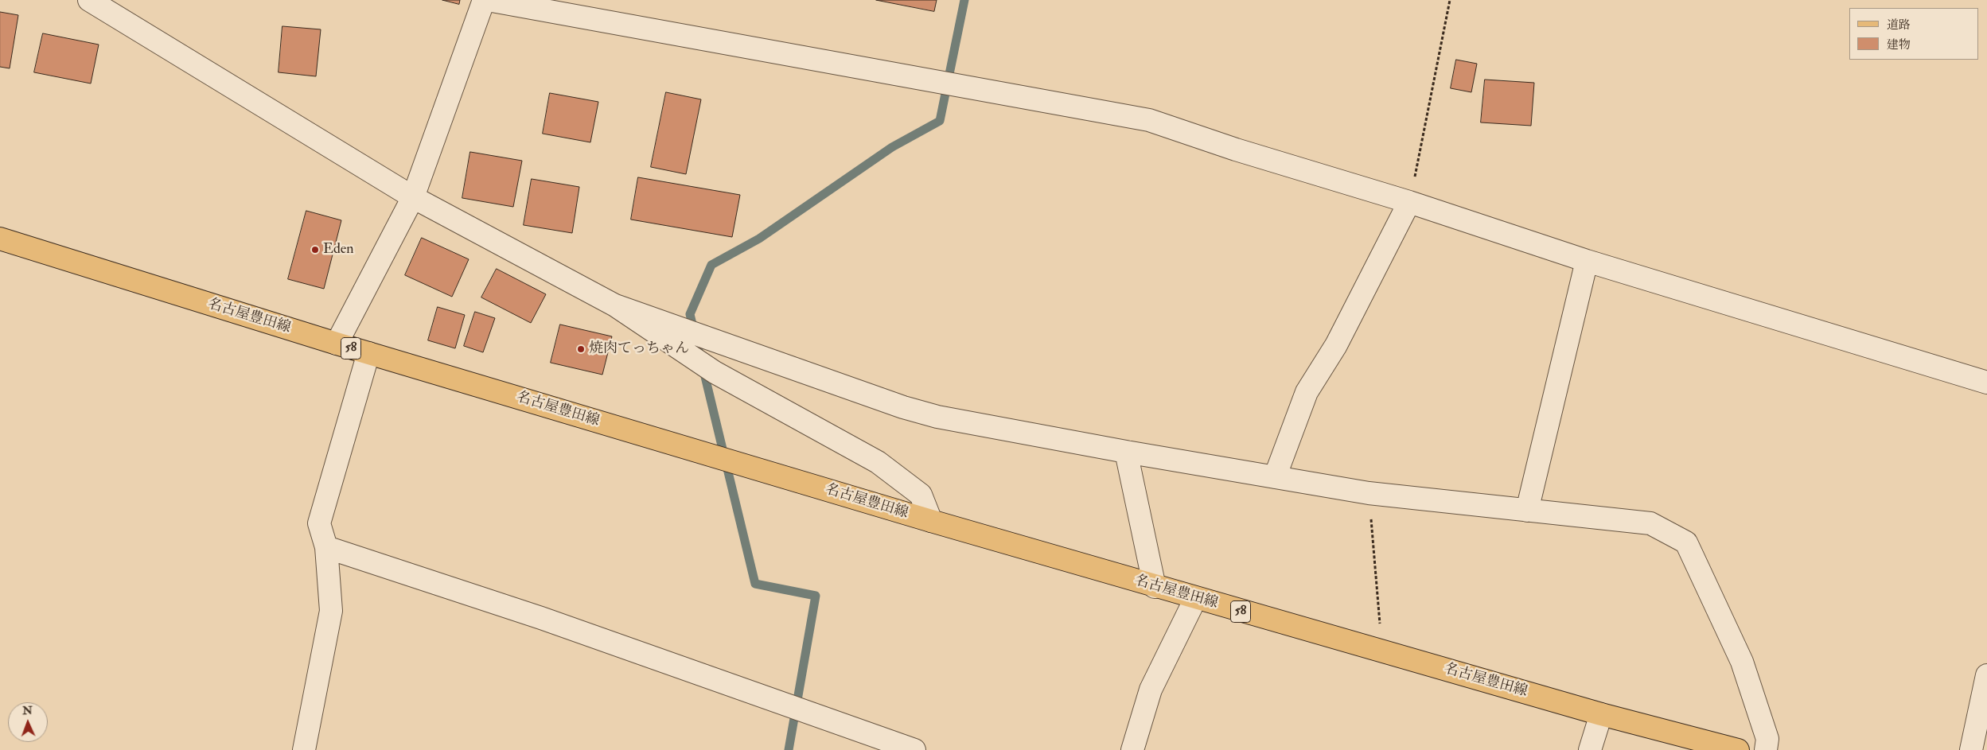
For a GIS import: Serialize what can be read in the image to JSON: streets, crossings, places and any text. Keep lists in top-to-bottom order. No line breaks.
{"streets":{"main road":["名古屋豊田線","58"]},"places":["Eden","焼肉てっちゃん"],"legend":["道路","建物"],"north":"top"}
